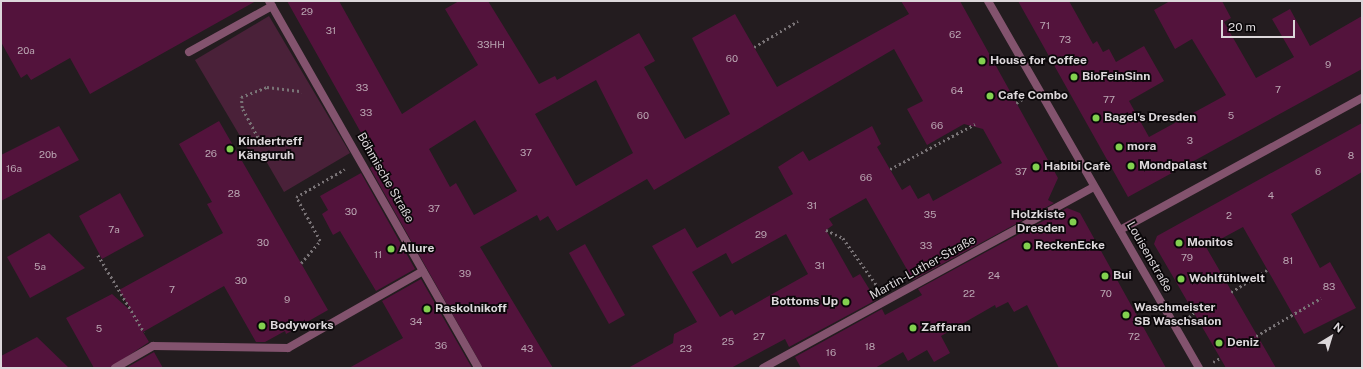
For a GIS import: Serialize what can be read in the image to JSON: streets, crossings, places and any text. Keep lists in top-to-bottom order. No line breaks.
{"streets":{"street":["Böhmische Straße","Louisenstraße","Martin-Luther-Straße"]},"crossings":[["Louisenstraße","Martin-Luther-Straße"]],"places":["House for Coffee","BioFeinSinn","Cafe Combo","Bagel's Dresden","mora","Kindertreff Känguruh","Mondpalast","Habibi Cafè","Holzkiste Dresden","Monitos","ReckenEcke","Allure","Bui","Wohlfühlwelt","Bottoms Up","Raskolnikoff","Waschmeister SB Waschsalon","Bodyworks","Zaffaran","Deniz"],"house_numbers":["29","71","31","62","73","33HH","20a","60","9","33","7","64","77","33","60","5","66","3","37","26","20b","8","16a","37","6","66","28","4","31","37","30","35","2","7a","29","30","33","11","79","81","31","5a","39","24","30","83","7","22","70","9","34","5","27","72","25","36","18","43","23","16"],"scale_bar":"20 m","north":"top right"}
